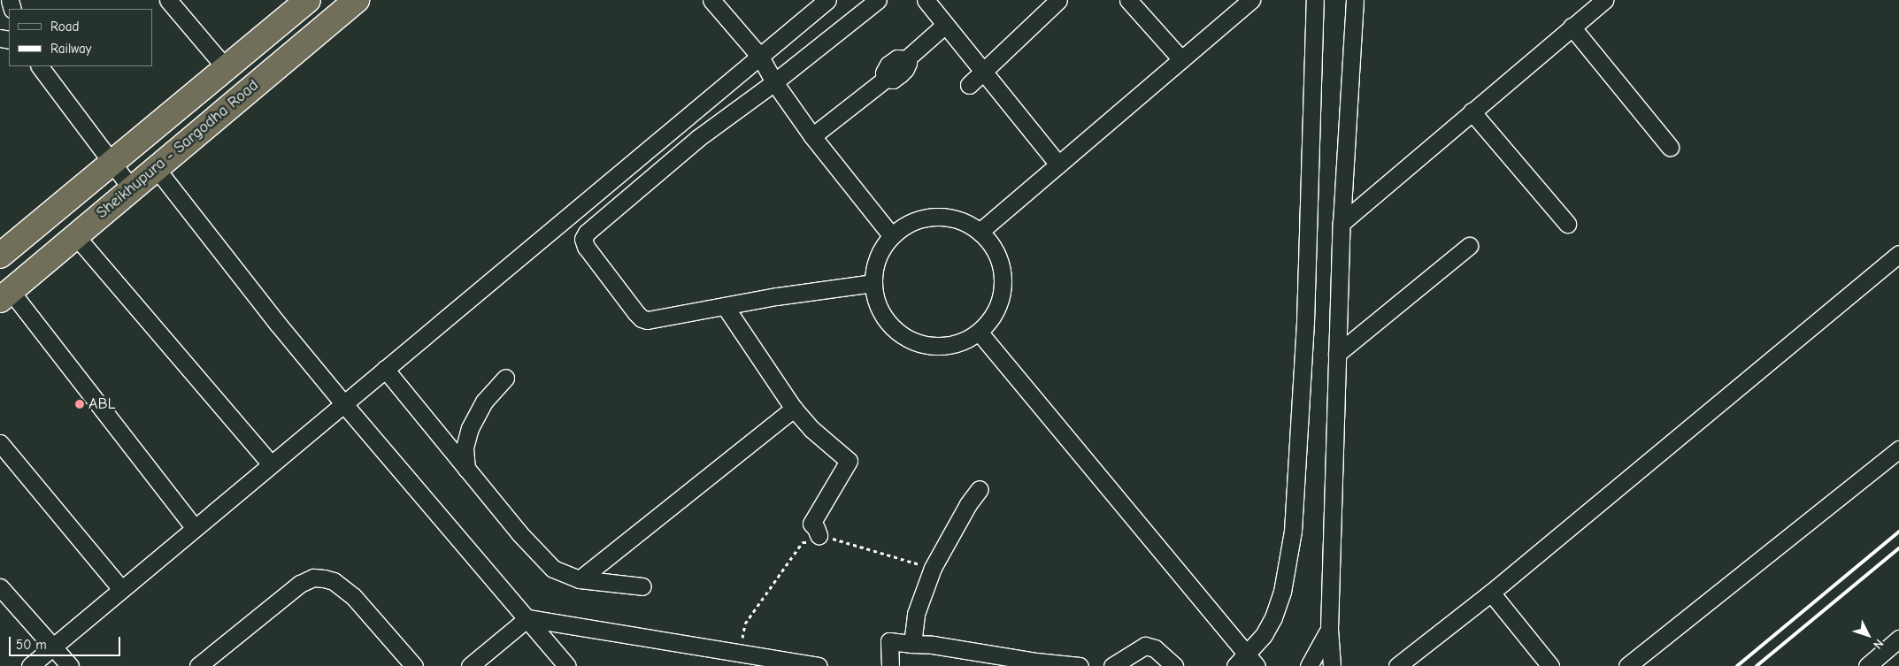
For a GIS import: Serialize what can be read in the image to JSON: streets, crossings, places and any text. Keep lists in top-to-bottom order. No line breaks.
{"streets":{"highway":["Sheikhupura - Sargodha Road"]},"places":["ABL"],"legend":["Road","Railway"],"scale_bar":"50 m","north":"bottom right"}
